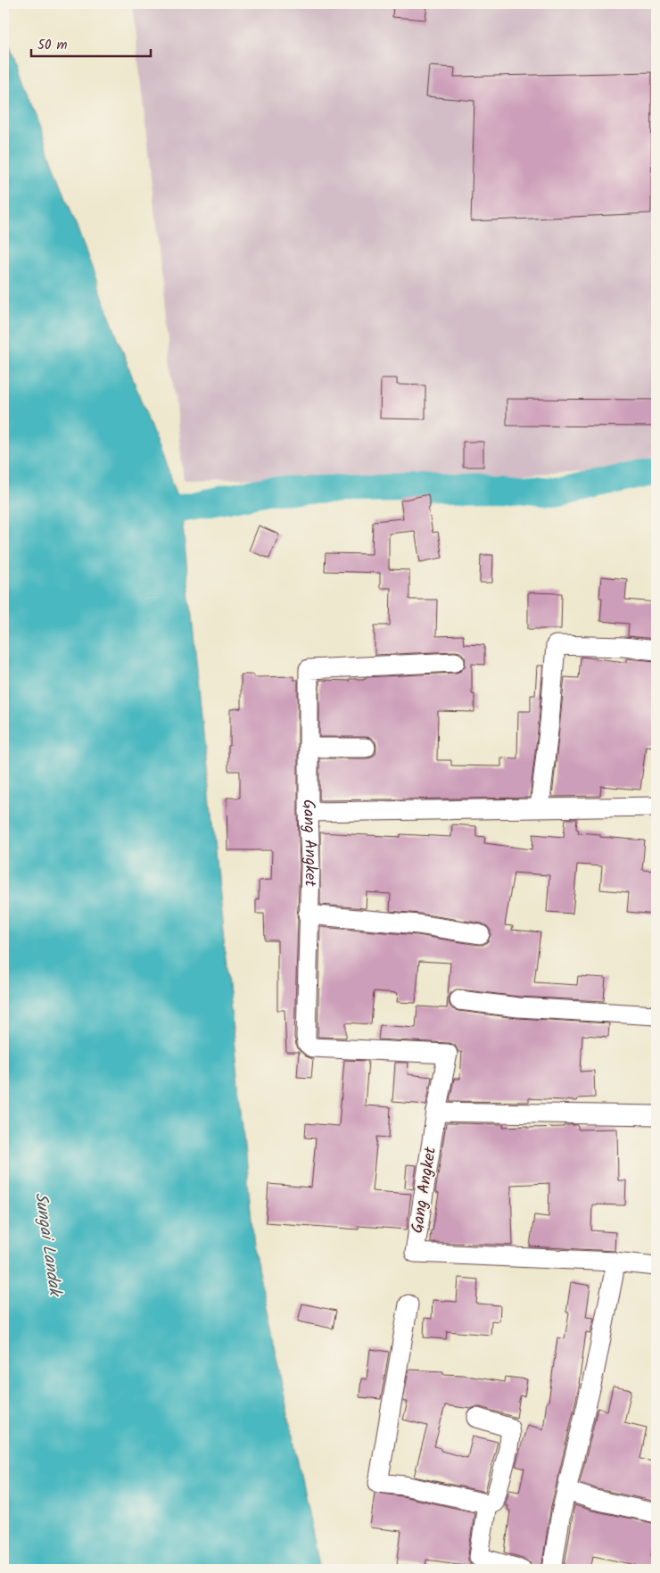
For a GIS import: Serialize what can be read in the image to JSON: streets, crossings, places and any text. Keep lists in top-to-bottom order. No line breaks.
{"streets":{"street":["Gang Angket"]},"water":["Sungai Landak"],"scale_bar":"50 m"}
